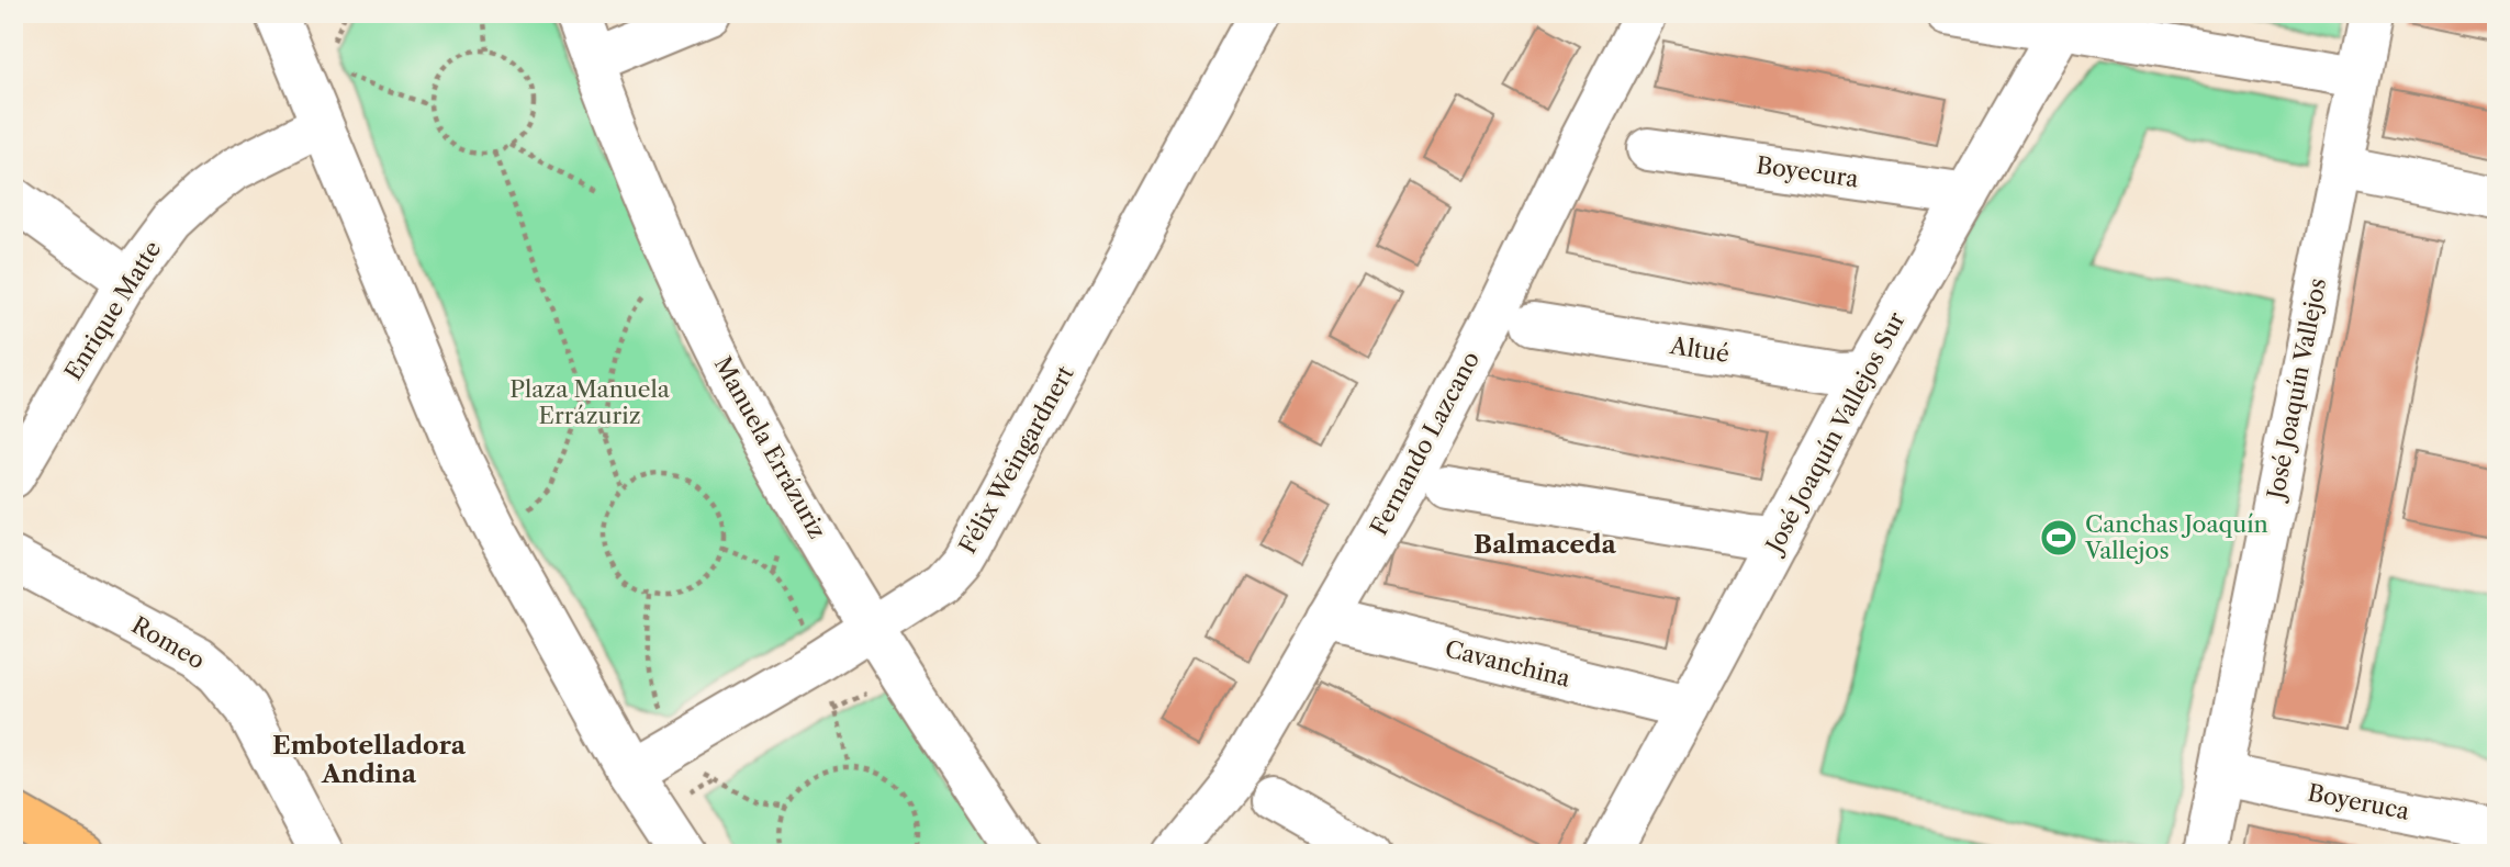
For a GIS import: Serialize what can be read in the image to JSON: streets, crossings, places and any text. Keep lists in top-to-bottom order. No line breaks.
{"streets":{"street":["Boyecura","Enrique Matte","Altué","José Joaquín Vallejos","José Joaquín Vallejos Sur","Fernando Lazcano","Manuela Errázuriz","Félix Weingardnert","Romeo","Cavanchina","Boyeruca"]},"crossings":[["Boyecura","José Joaquín Vallejos Sur"],["Altué","José Joaquín Vallejos Sur"],["José Joaquín Vallejos","Boyeruca"],["José Joaquín Vallejos Sur","Cavanchina"],["Fernando Lazcano","Cavanchina"],["Manuela Errázuriz","Félix Weingardnert"]],"districts":["Balmaceda","Embotelladora Andina"],"parks":["Plaza Manuela Errázuriz"],"places":{"sports":["Canchas Joaquín Vallejos"]}}
